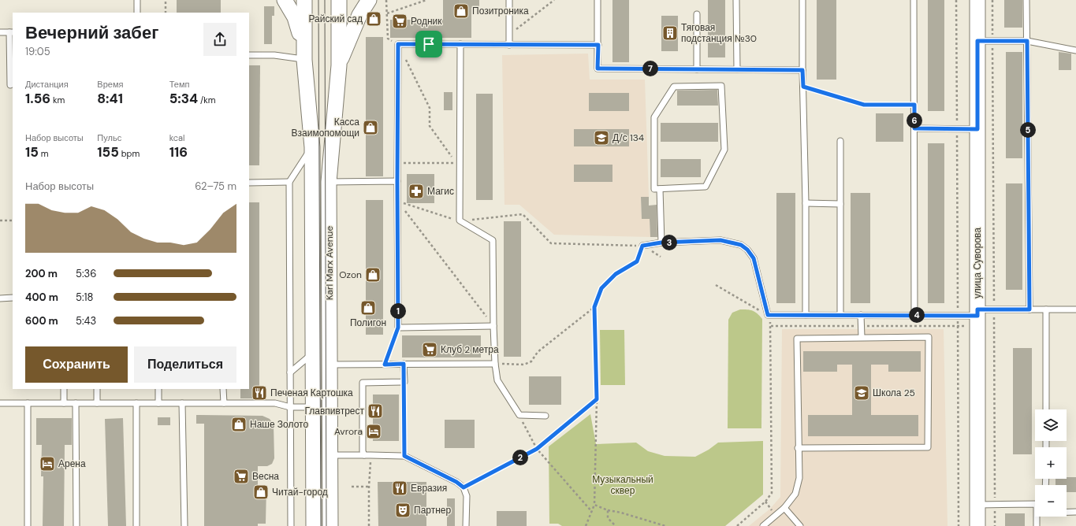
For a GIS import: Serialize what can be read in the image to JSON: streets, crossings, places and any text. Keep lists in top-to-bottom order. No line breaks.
{"streets":{"main road":["Karl Marx Avenue","улица Суворова"]},"parks":["Музыкальный сквер"],"places":{"shop":["Позитроника","Райский сад","Касса Взаимопомощи","Ozon","Полигон","Наше Золото","Читай-город"],"supermarket":["Родник","Клуб 2 метра","Весна"],"building":["Тяговая подстанция №30"],"school or university":["Д/с 134","Школа 25"],"pharmacy":["Магис"],"restaurant":["Печеная Картошка","Главпивтрест","Евразия"],"hotel":["Avrora","Арена"],"theatre":["Партнер"]},"page":{"heading":["Вечерний забег","19:05"],"pins":["7","6","5","3","1","4","2"],"stats":[["Дистанция","1.56 km"],["Время","8:41"],["Темп","5:34 /km"],["Набор высоты","15 m"],["Пульс","155 bpm"],["kcal","116"]],"chart":["Набор высоты","62–75 m"],"list":[{"name":"200 m","note":"5:36"},{"name":"400 m","note":"5:18"},{"name":"600 m","note":"5:43"}],"buttons":["Сохранить","Поделиться"],"map_buttons":["+","−"]}}
